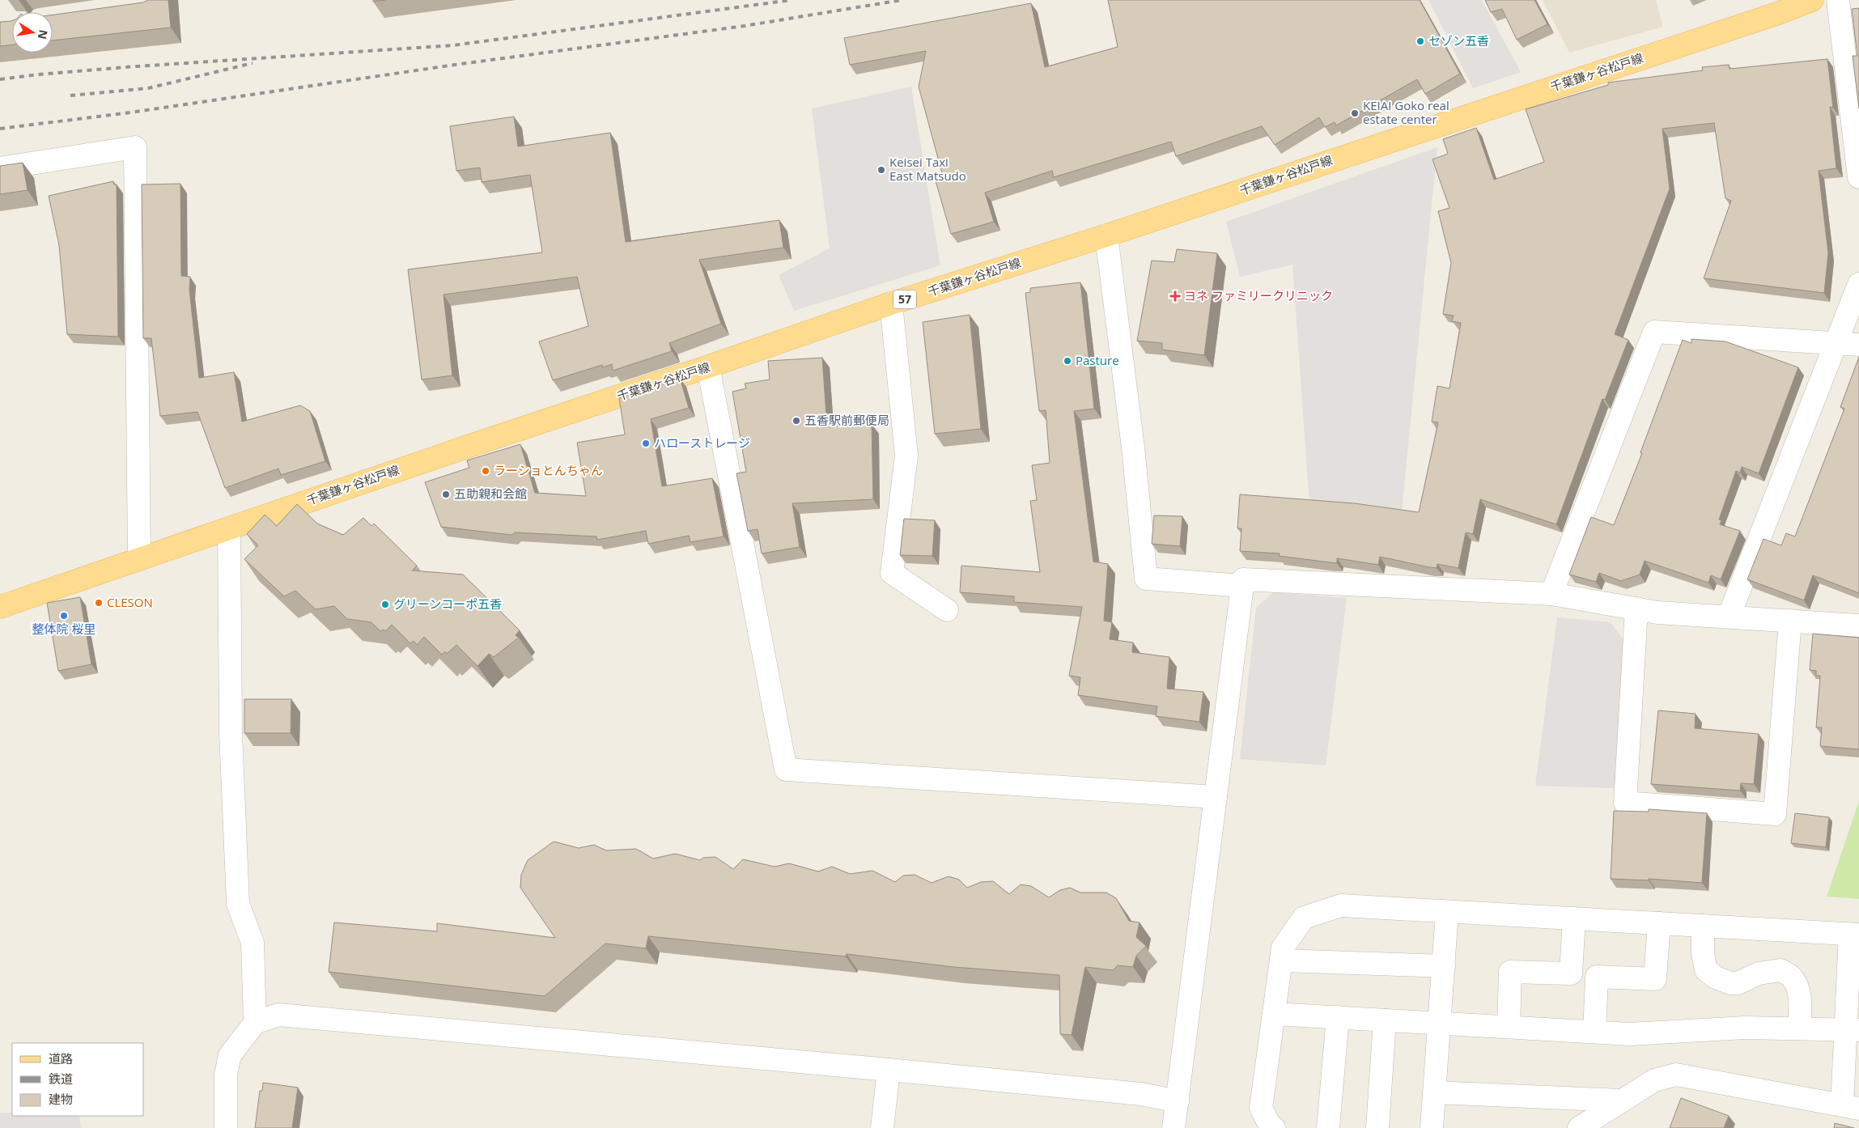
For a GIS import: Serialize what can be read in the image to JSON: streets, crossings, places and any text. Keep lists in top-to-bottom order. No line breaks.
{"streets":{"main road":["千葉鎌ヶ谷松戸線","57"]},"places":{"other":["セゾン五香","KEIAI Goko real estate center","Keisei Taxi East Matsudo","Pasture","五香駅前郵便局","ハローストレージ","ラーショとんちゃん","五助親和会館","CLESON","グリーンコーポ五香","整体院 桜里"],"health":["ヨネ ファミリークリニック"]},"legend":["道路","鉄道","建物"],"north":"right"}
